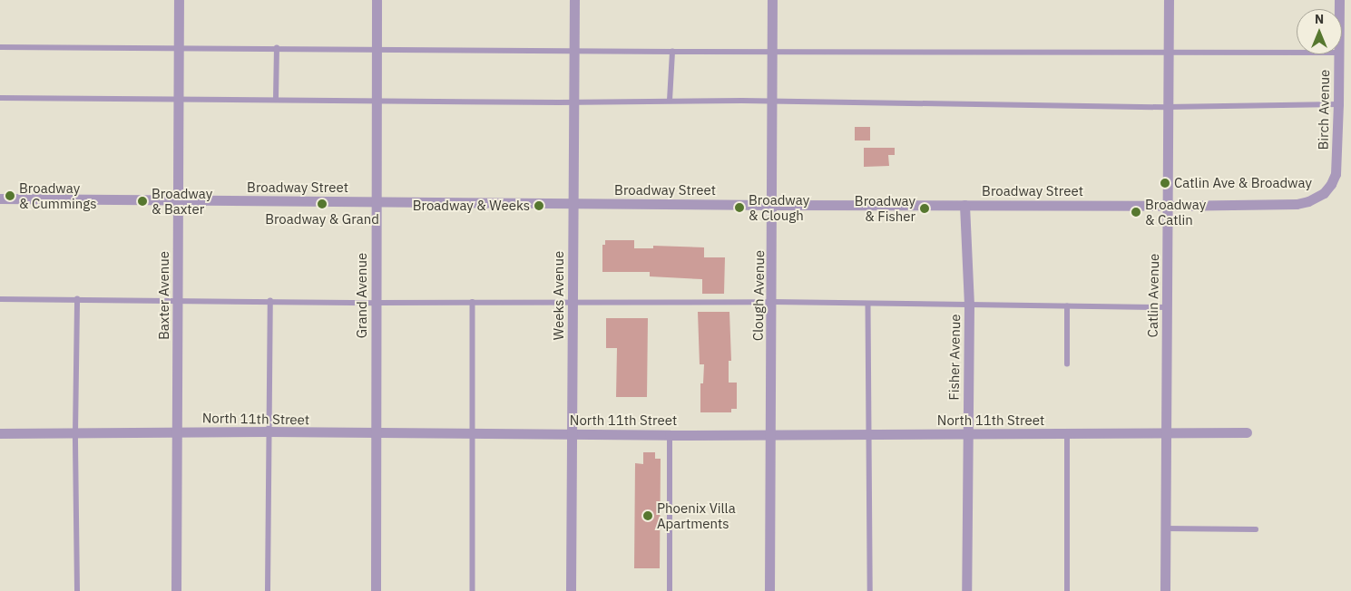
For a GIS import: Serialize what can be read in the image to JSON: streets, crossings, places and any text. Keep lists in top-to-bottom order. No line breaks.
{"streets":{"street":["Birch Avenue","Broadway Street","Baxter Avenue","Grand Avenue","Weeks Avenue","Clough Avenue","Catlin Avenue","Fisher Avenue","North 11th Street"]},"crossings":[["Birch Avenue","Broadway Street"],["Broadway Street","Baxter Avenue"],["Broadway Street","Grand Avenue"],["Broadway Street","Weeks Avenue"],["Broadway Street","Clough Avenue"],["Broadway Street","Catlin Avenue"],["Broadway Street","Fisher Avenue"],["Baxter Avenue","North 11th Street"],["Grand Avenue","North 11th Street"],["Weeks Avenue","North 11th Street"],["Clough Avenue","North 11th Street"],["Catlin Avenue","North 11th Street"],["Fisher Avenue","North 11th Street"]],"places":["Catlin Ave & Broadway","Broadway & Cummings","Broadway & Baxter","Broadway & Grand","Broadway & Weeks","Broadway & Clough","Broadway & Fisher","Broadway & Catlin","Phoenix Villa Apartments"],"north":"top"}
